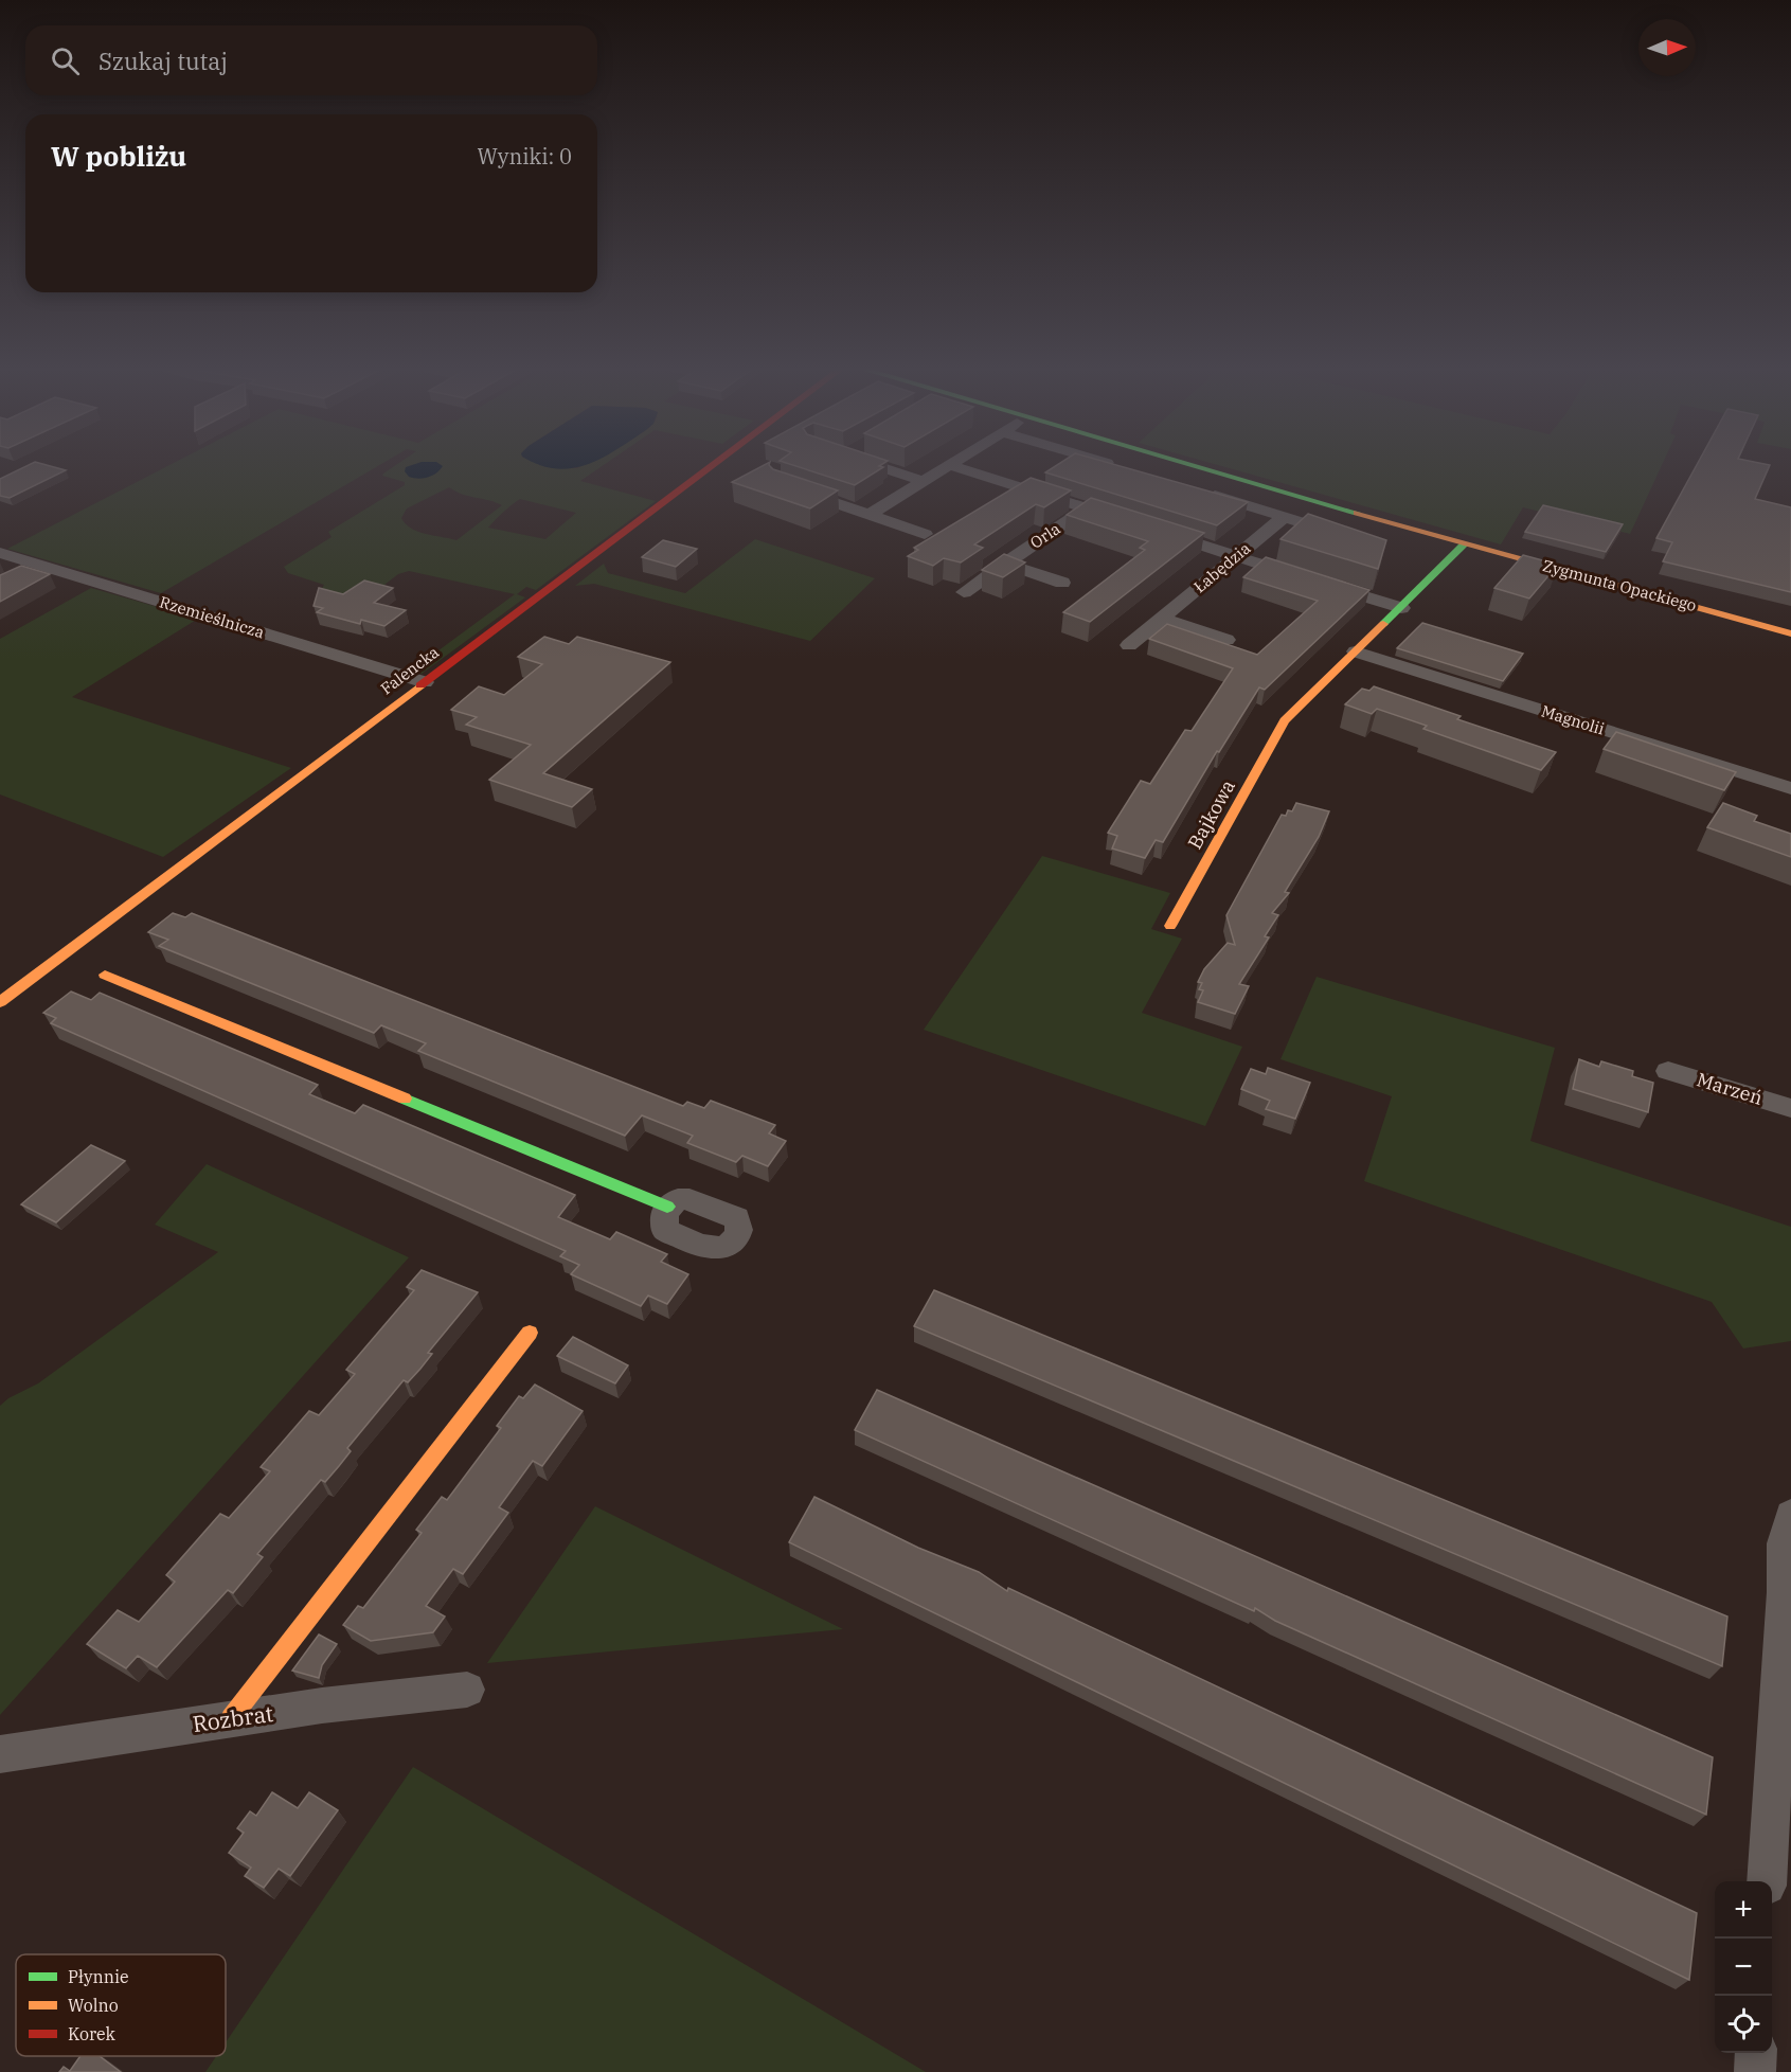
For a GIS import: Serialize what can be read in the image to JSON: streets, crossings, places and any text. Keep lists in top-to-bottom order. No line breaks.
{"streets":{"street":["Orla","Łabędzia","Zygmunta Opackiego","Rzemieślnicza","Falencka","Magnolii","Bajkowa","Marzeń","Rozbrat"]},"crossings":[["Zygmunta Opackiego","Bajkowa"],["Rzemieślnicza","Falencka"],["Magnolii","Bajkowa"]],"legend":["Płynnie","Wolno","Korek"],"north":"right","page":{"search":"Szukaj tutaj","heading":["W pobliżu","Wyniki: 0"],"map_buttons":["+","−"]}}
